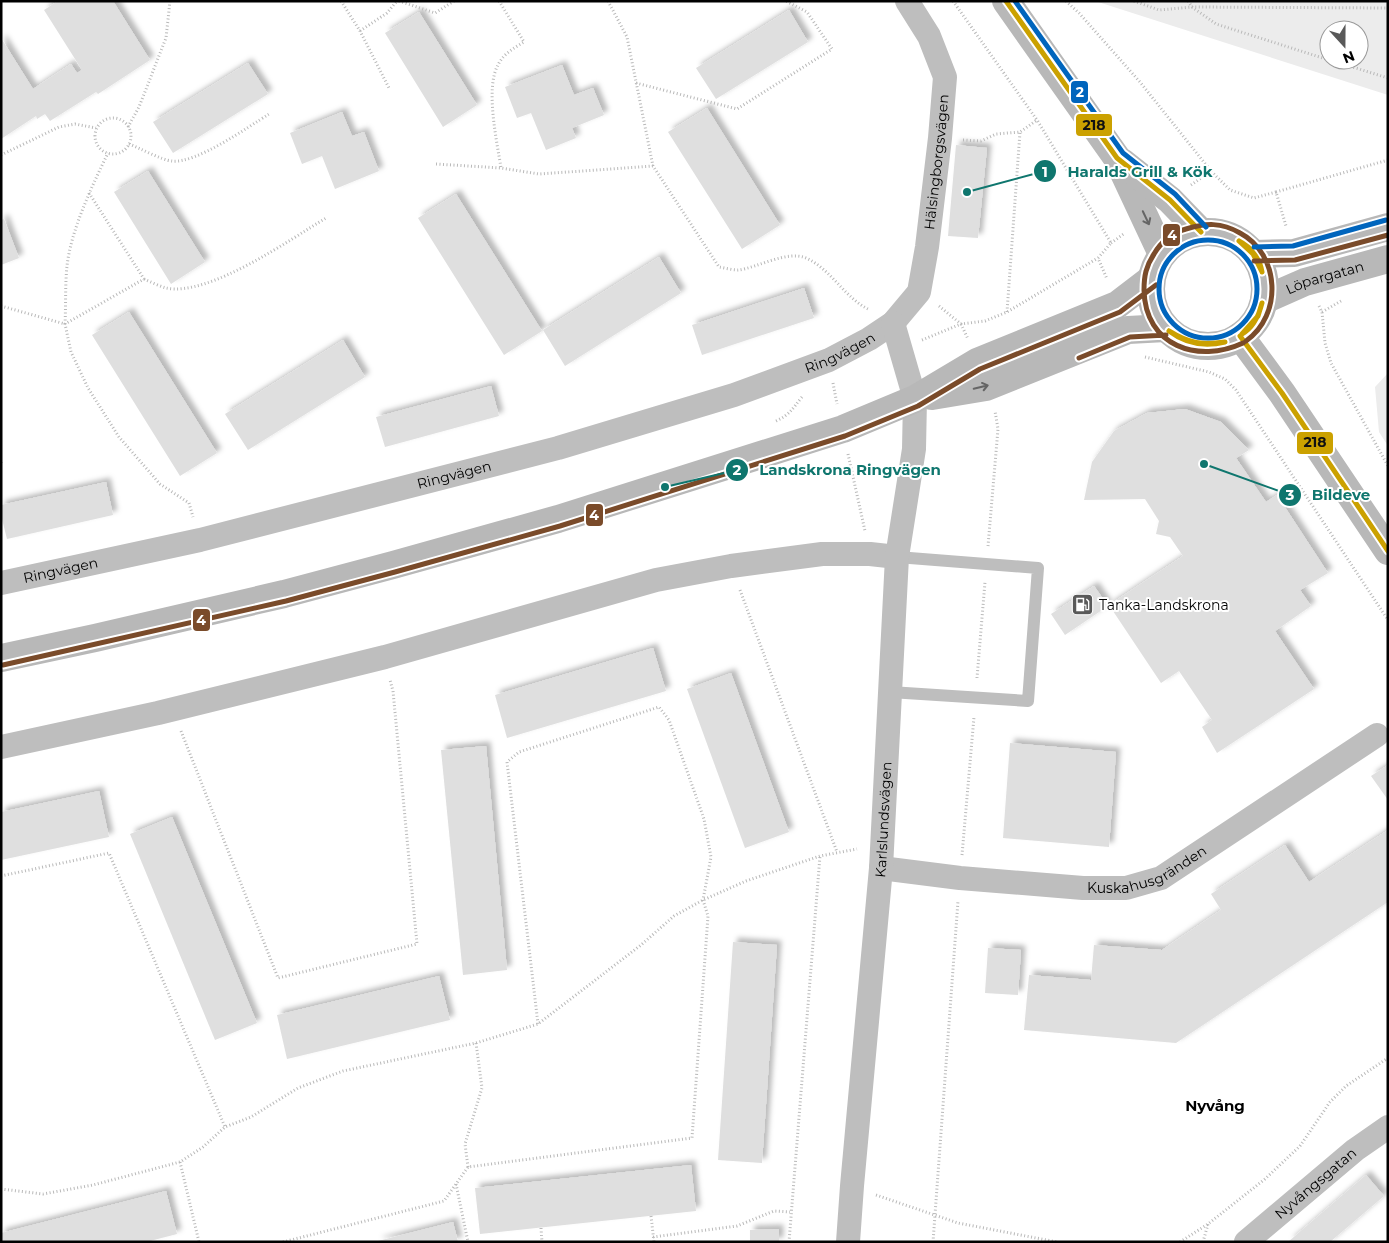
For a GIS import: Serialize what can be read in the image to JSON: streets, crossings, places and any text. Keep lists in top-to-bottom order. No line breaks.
{"streets":{"main road":["Löpargatan"],"street":["Hälsingborgsvägen","Ringvägen","Karlslundsvägen","Kuskahusgränden","Nyvångsgatan"]},"crossings":[["Hälsingborgsvägen","Ringvägen"],["Hälsingborgsvägen","Karlslundsvägen"],["Ringvägen","Karlslundsvägen"],["Karlslundsvägen","Kuskahusgränden"]],"districts":["Nyvång"],"places":{"other":["Haralds Grill & Kök","Bildeve","Landskrona Ringvägen"],"fuel station":["Tanka-Landskrona"]},"lines":["transit line 218","transit line 2","transit line 4"],"north":"bottom"}
